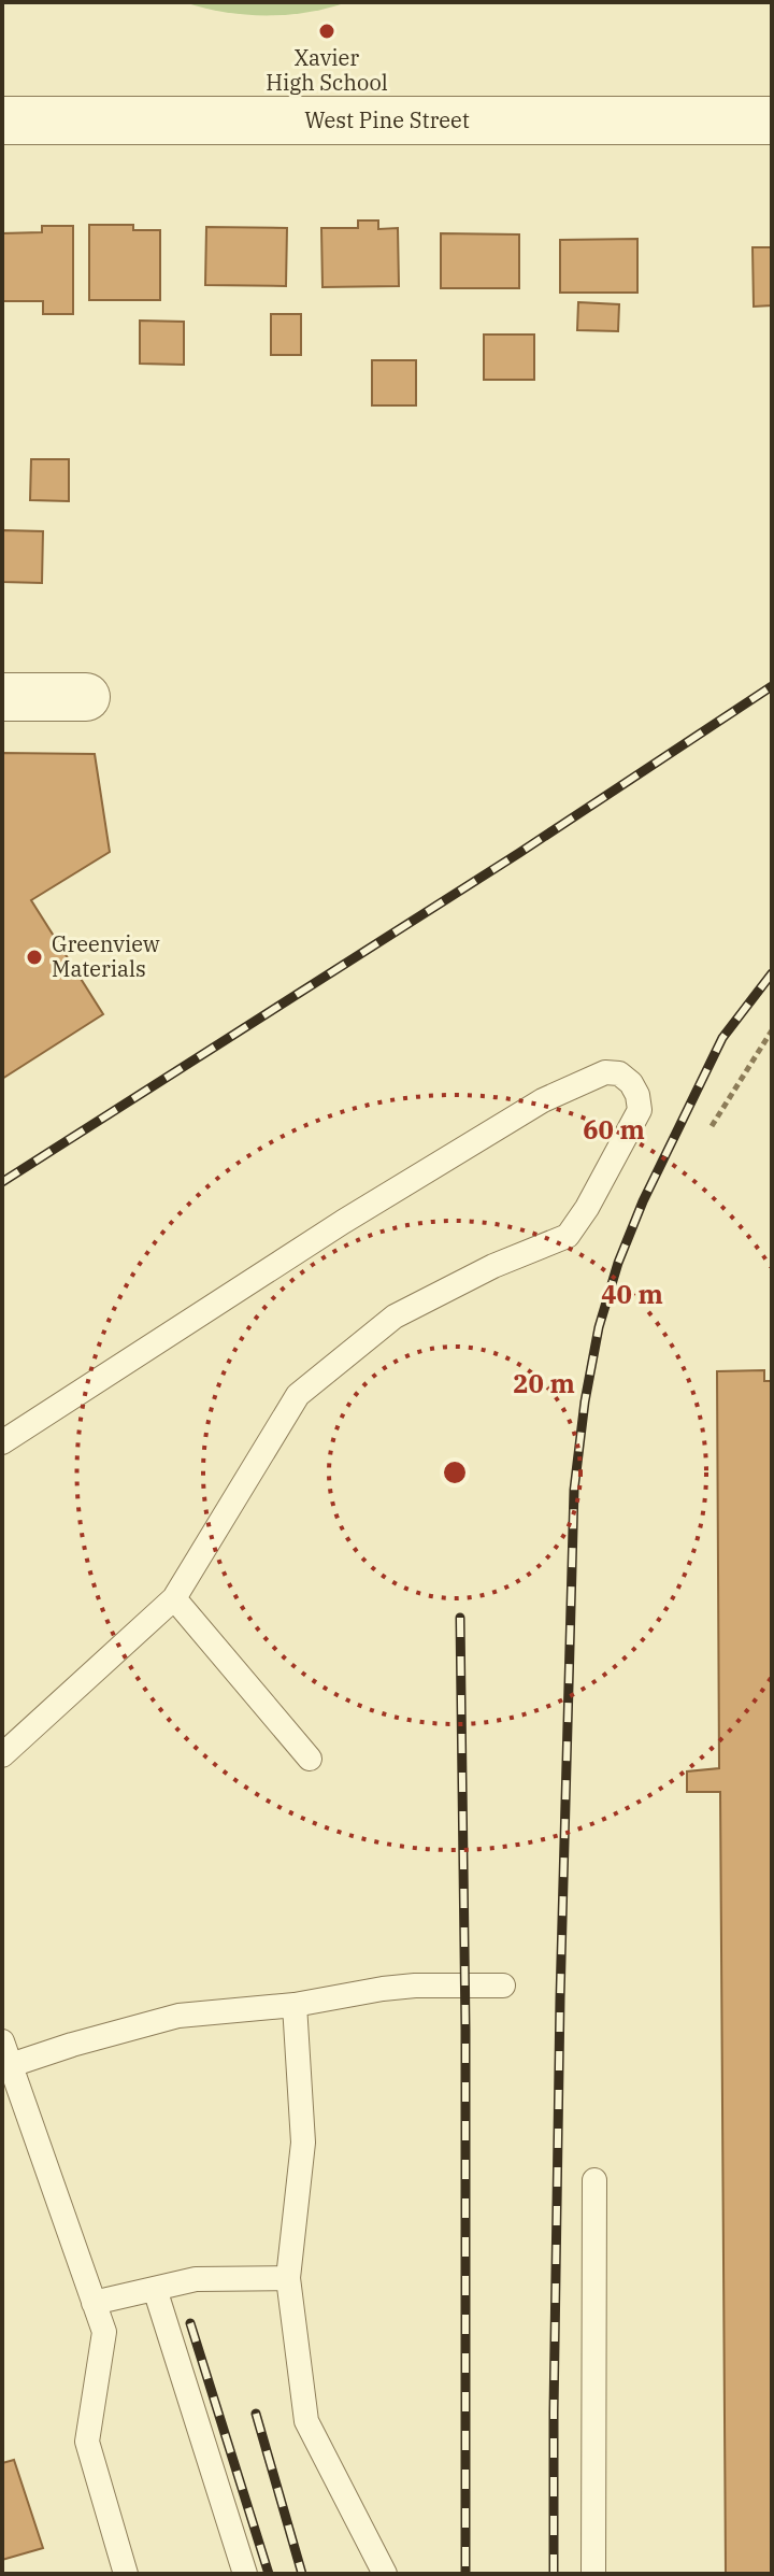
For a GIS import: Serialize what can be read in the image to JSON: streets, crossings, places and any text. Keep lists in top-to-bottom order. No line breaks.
{"streets":{"street":["West Pine Street"]},"places":["Xavier High School","Greenview Materials"],"rings":["60 m","40 m","20 m"]}
